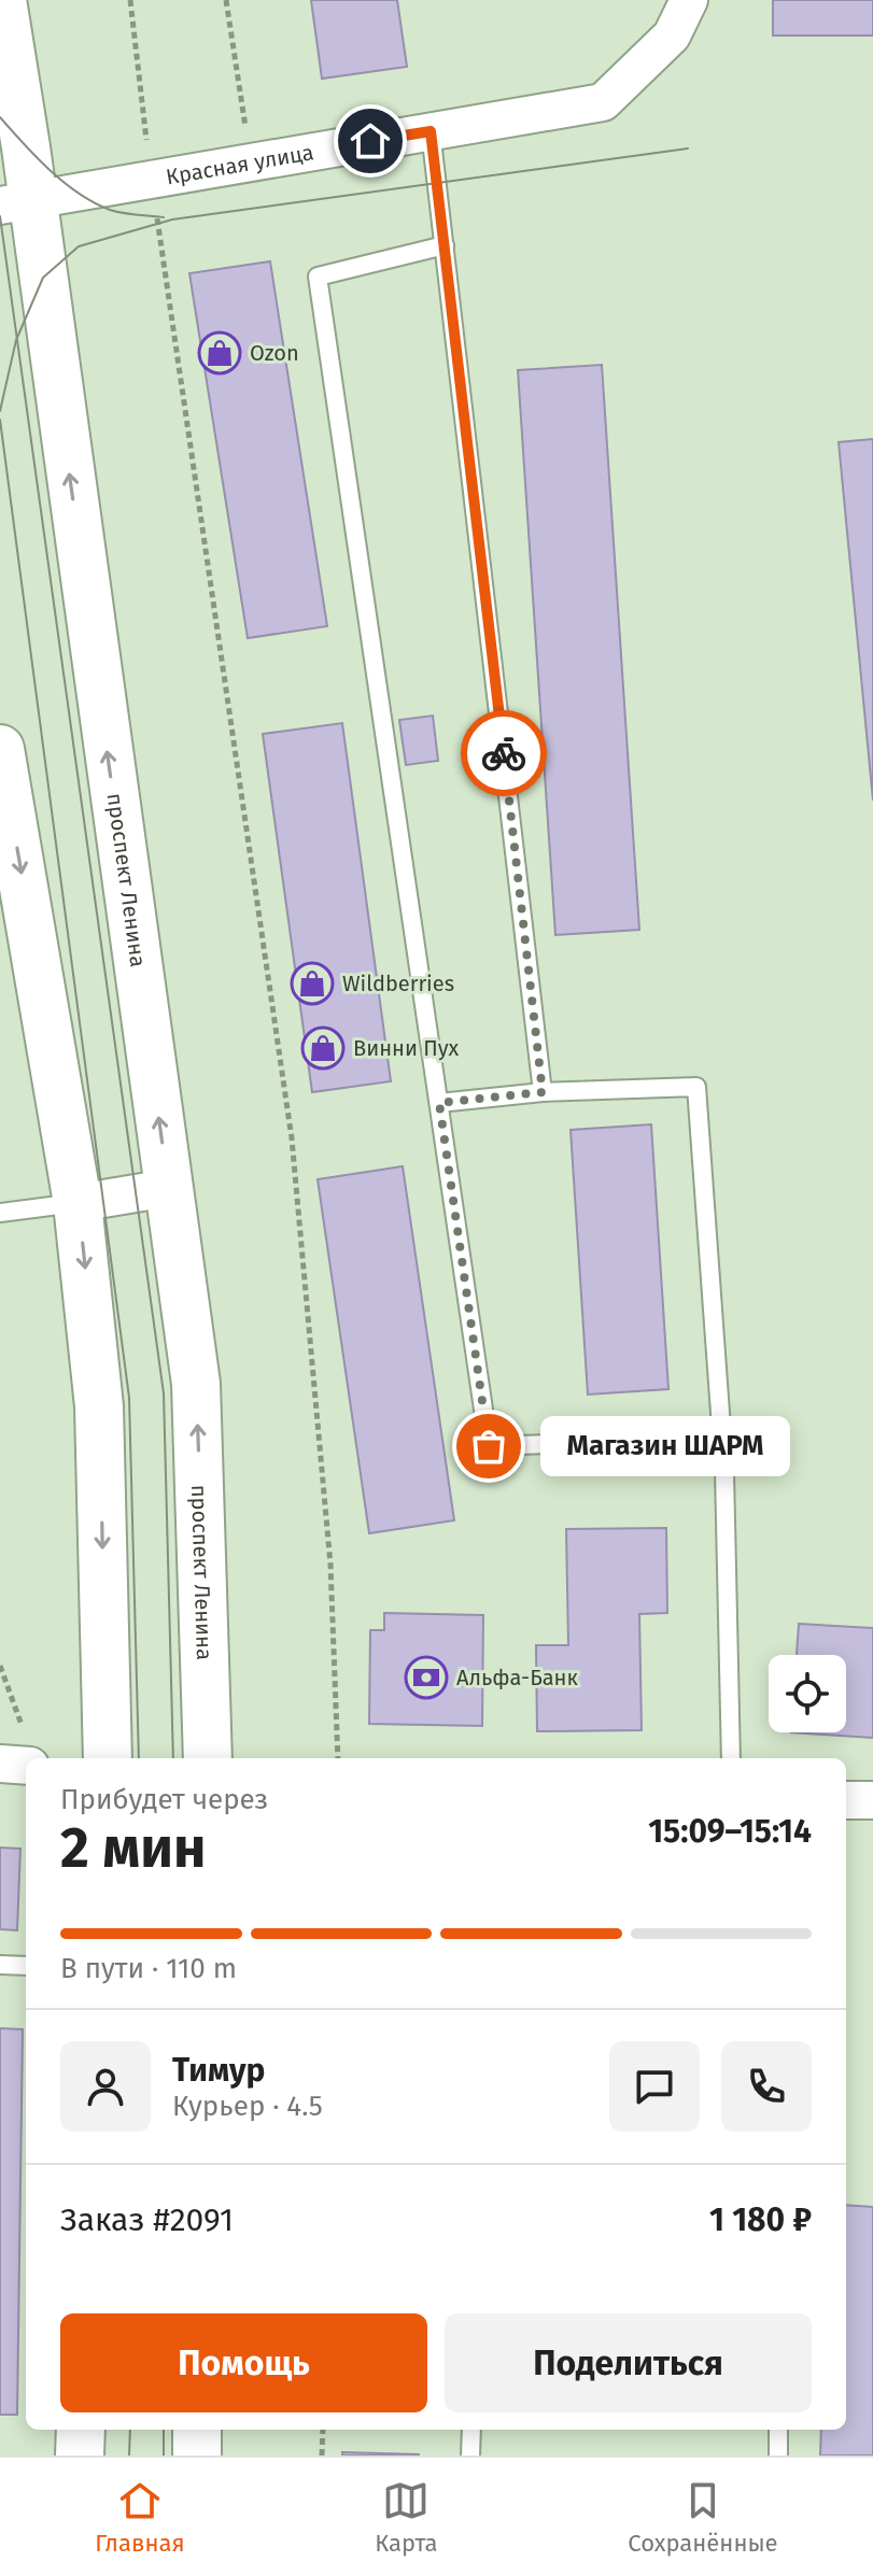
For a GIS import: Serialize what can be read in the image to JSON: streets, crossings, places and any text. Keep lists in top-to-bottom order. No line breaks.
{"streets":{"main road":["проспект Ленина"],"street":["Красная улица"]},"crossings":[["Красная улица","проспект Ленина"]],"places":{"shop":["Ozon","Wildberries","Винни Пух"],"other":["Магазин ШАРМ"],"bank":["Альфа-Банк"]},"page":{"bubble":"Магазин ШАРМ","heading":["2 мин","Прибудет через","15:09–15:14"],"panel":["Тимур","Курьер · 4.5","Заказ #2091","1 180 ₽"],"bar":"В пути · 110 m","buttons":["Помощь","Поделиться"],"tabs":["Главная","Карта","Сохранённые"]}}
